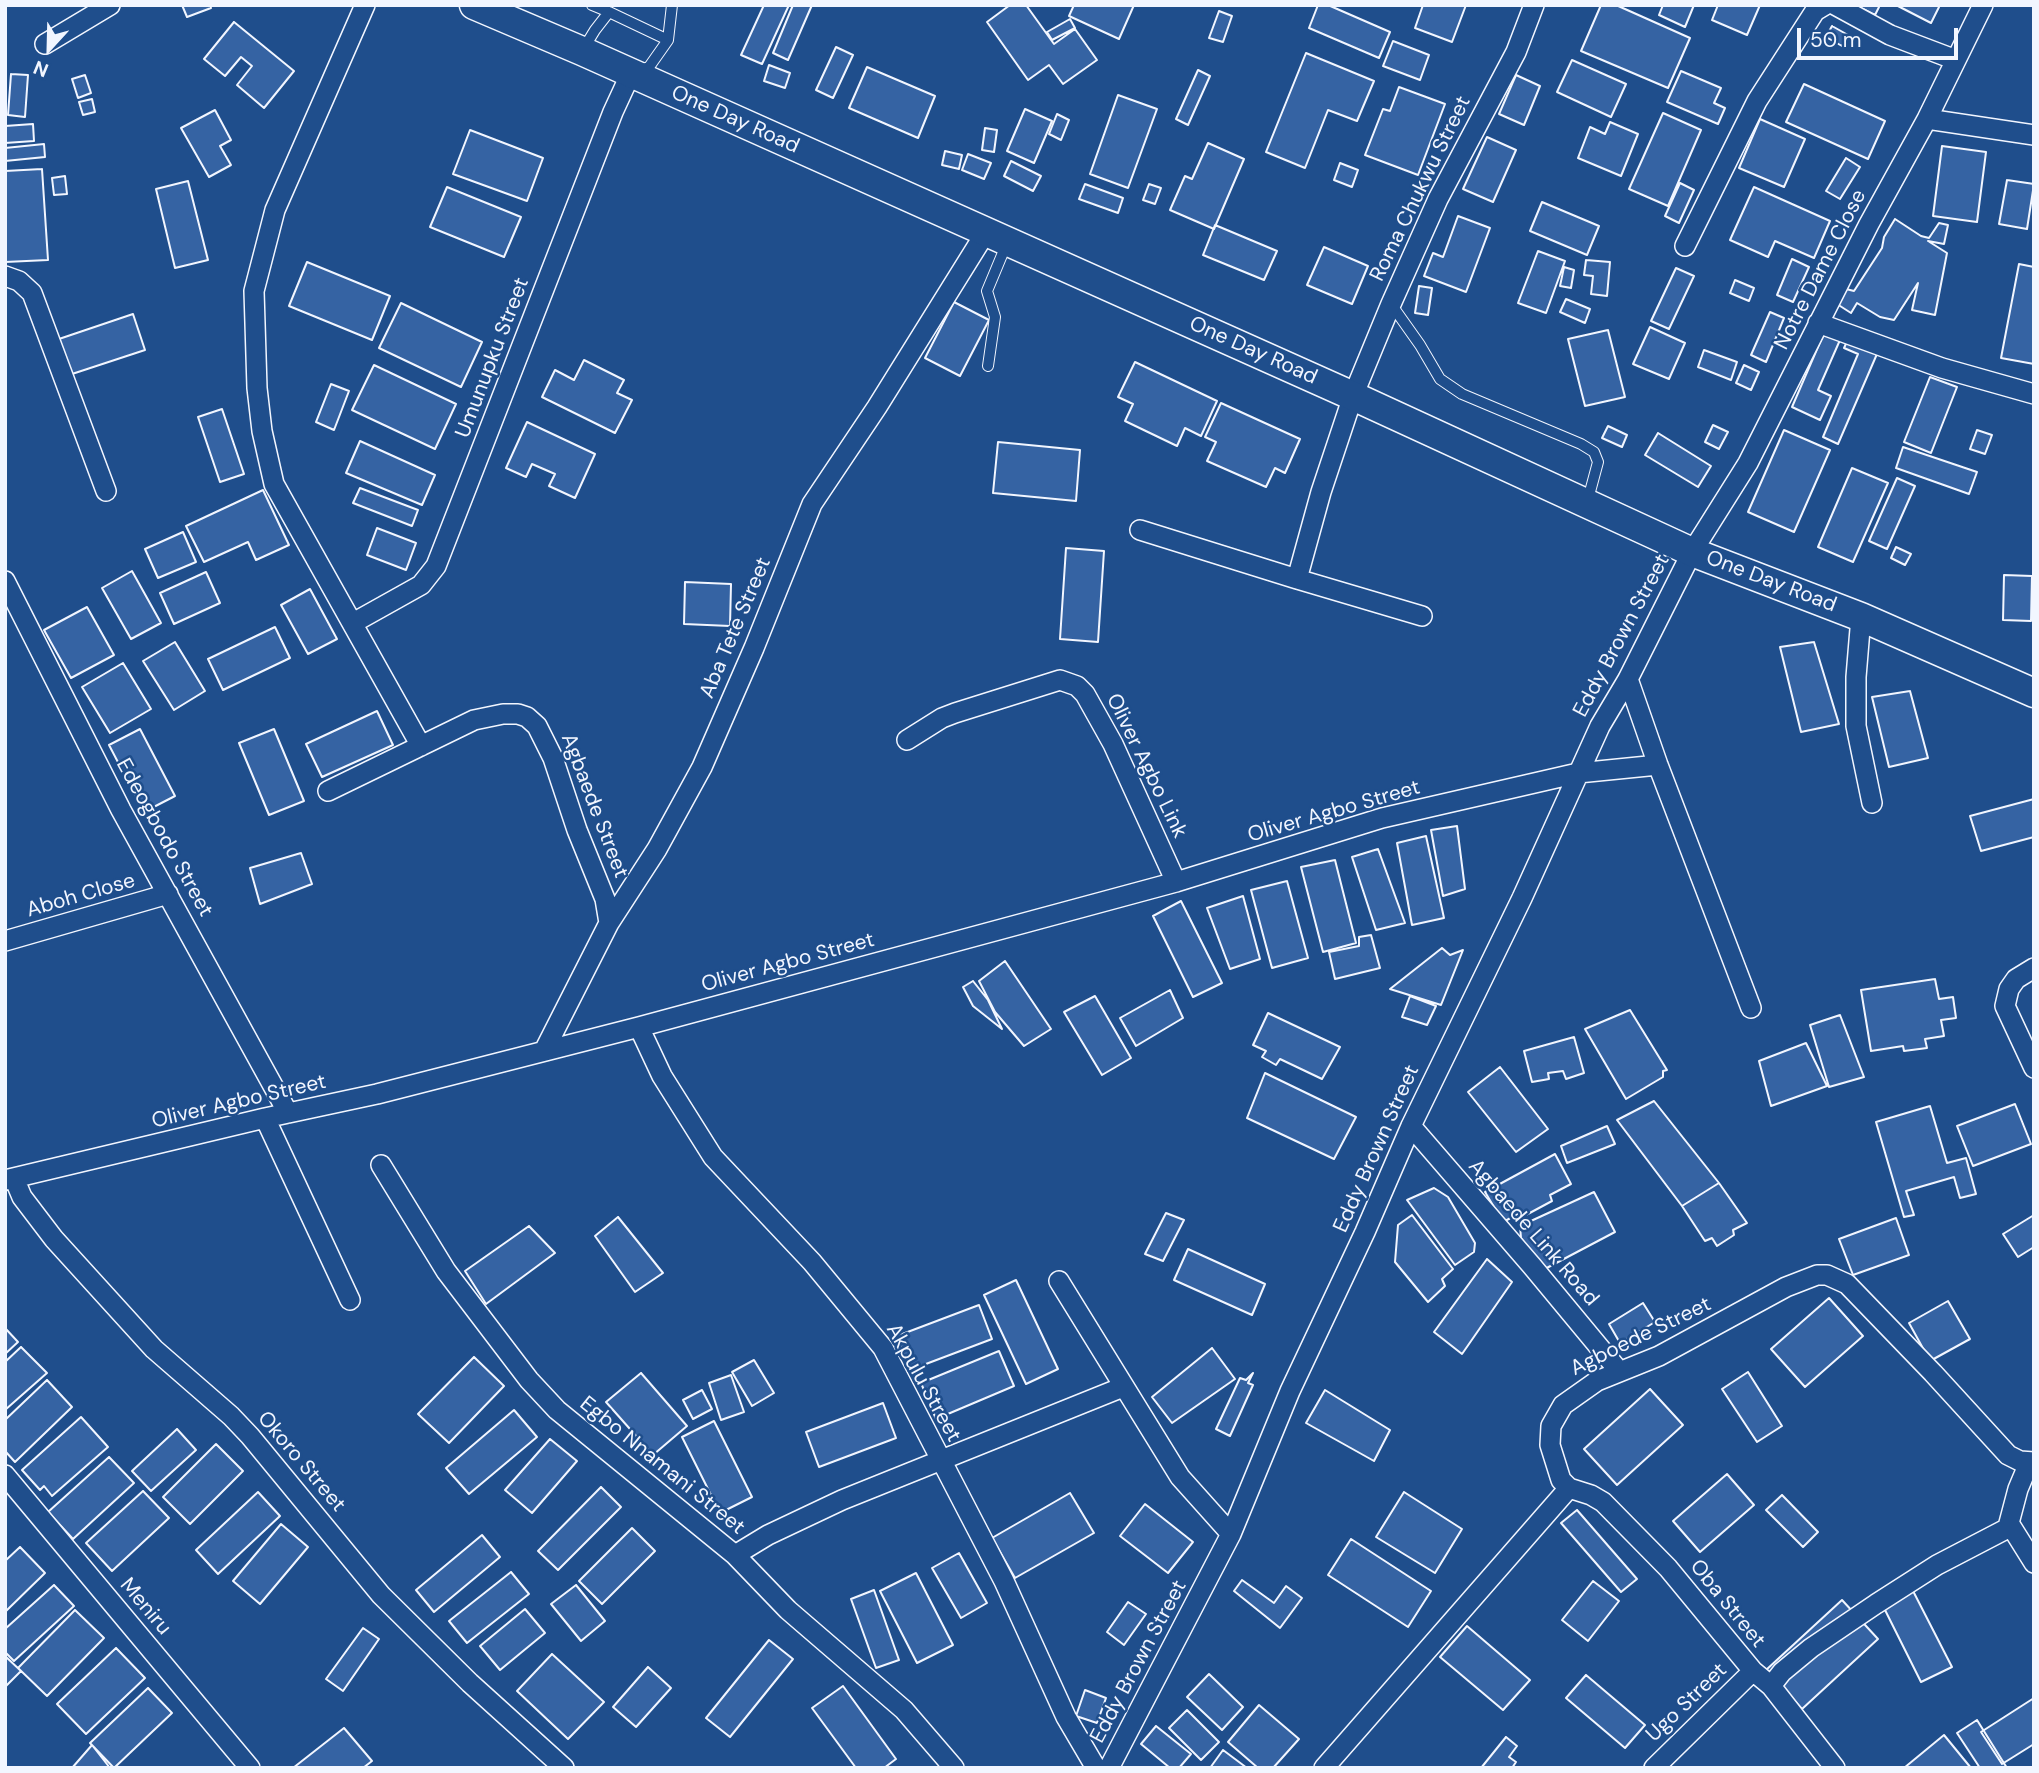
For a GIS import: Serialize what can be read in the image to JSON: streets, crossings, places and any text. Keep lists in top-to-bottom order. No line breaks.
{"streets":{"main road":["One Day Road"],"street":["Roma Chukwu Street","Notre Dame Close","Umunupku Street","Aba Tete Street","Eddy Brown Street","Oliver Agbo Link","Agbaede Street","Oliver Agbo Street","Edeogbodo Street","Aboh Close","Agbaede Link Road","Agboede Street","Akpulu Street","Okoro Street","Egbo Nnamani Street","Oba Street","Meniru","Ugo Street"]},"crossings":[["One Day Road","Roma Chukwu Street"],["One Day Road","Notre Dame Close"],["One Day Road","Umunupku Street"],["One Day Road","Aba Tete Street"],["One Day Road","Eddy Brown Street"],["Notre Dame Close","Eddy Brown Street"],["Aba Tete Street","Agbaede Street"],["Aba Tete Street","Oliver Agbo Street"],["Eddy Brown Street","Oliver Agbo Street"],["Eddy Brown Street","Agbaede Link Road"],["Eddy Brown Street","Akpulu Street"],["Oliver Agbo Link","Oliver Agbo Street"],["Oliver Agbo Street","Edeogbodo Street"],["Oliver Agbo Street","Akpulu Street"],["Oliver Agbo Street","Okoro Street"],["Edeogbodo Street","Aboh Close"],["Agbaede Link Road","Agboede Street"],["Agboede Street","Oba Street"],["Oba Street","Ugo Street"]],"scale_bar":"50 m","north":"bottom"}
